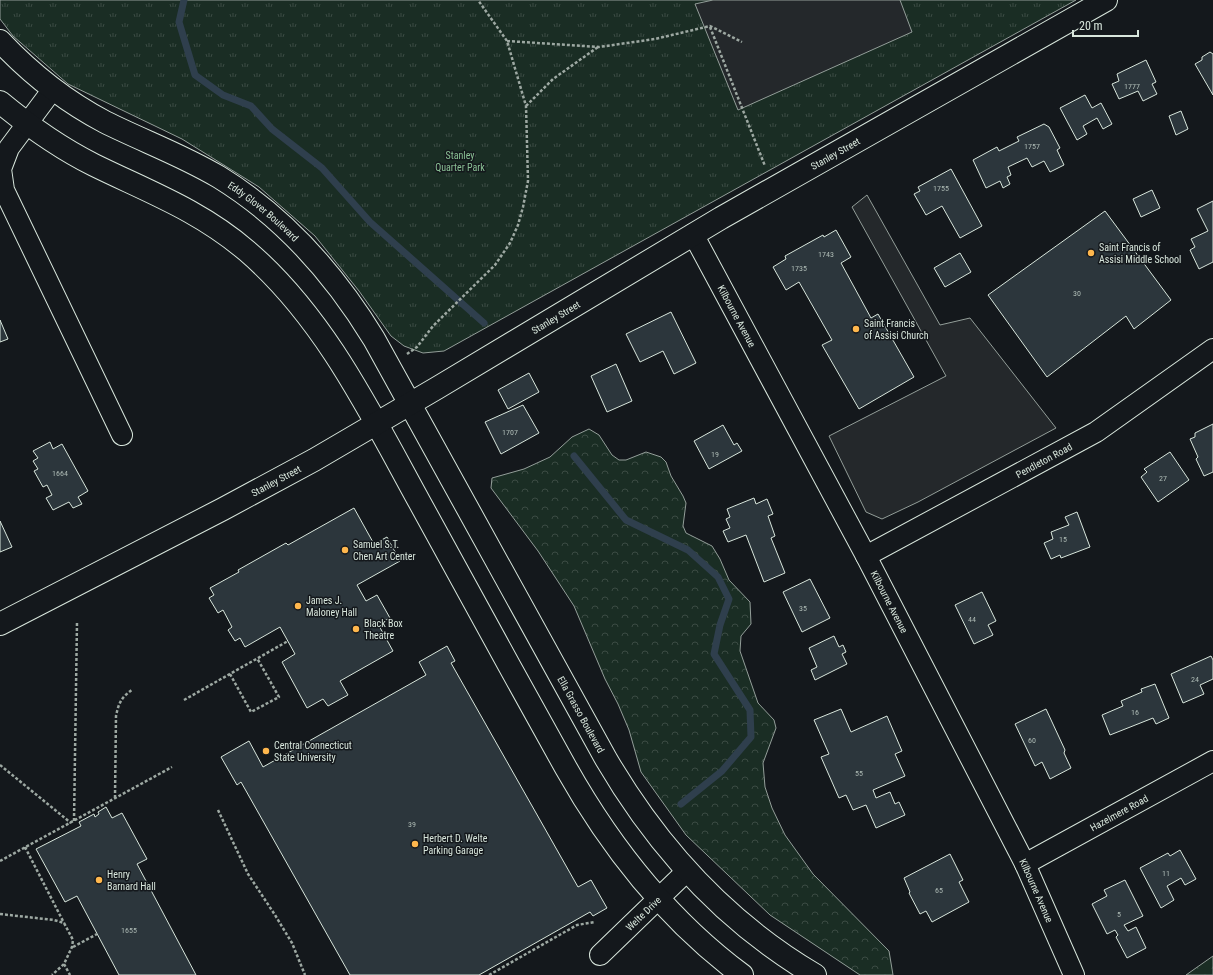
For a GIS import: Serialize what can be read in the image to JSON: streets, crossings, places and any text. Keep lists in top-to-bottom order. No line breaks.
{"streets":{"main road":["Stanley Street","Eddy Glover Boulevard","Ella Grasso Boulevard"],"street":["Kilbourne Avenue","Pendleton Road","Hazelmere Road","Welte Drive"]},"crossings":[["Stanley Street","Eddy Glover Boulevard"],["Stanley Street","Kilbourne Avenue"],["Stanley Street","Ella Grasso Boulevard"],["Eddy Glover Boulevard","Ella Grasso Boulevard"],["Kilbourne Avenue","Pendleton Road"],["Kilbourne Avenue","Hazelmere Road"],["Ella Grasso Boulevard","Welte Drive"]],"parks":["Stanley Quarter Park"],"places":["Saint Francis of Assisi Middle School","Saint Francis of Assisi Church","Samuel S.T. Chen Art Center","James J. Maloney Hall","Black Box Theatre","Central Connecticut State University","Herbert D. Welte Parking Garage","Henry Barnard Hall"],"house_numbers":["1777","1757","1755","1743","1735","30","1707","19","1664","27","15","35","44","24","16","60","55","39","11","65","5","1655"],"scale_bar":"20 m"}
